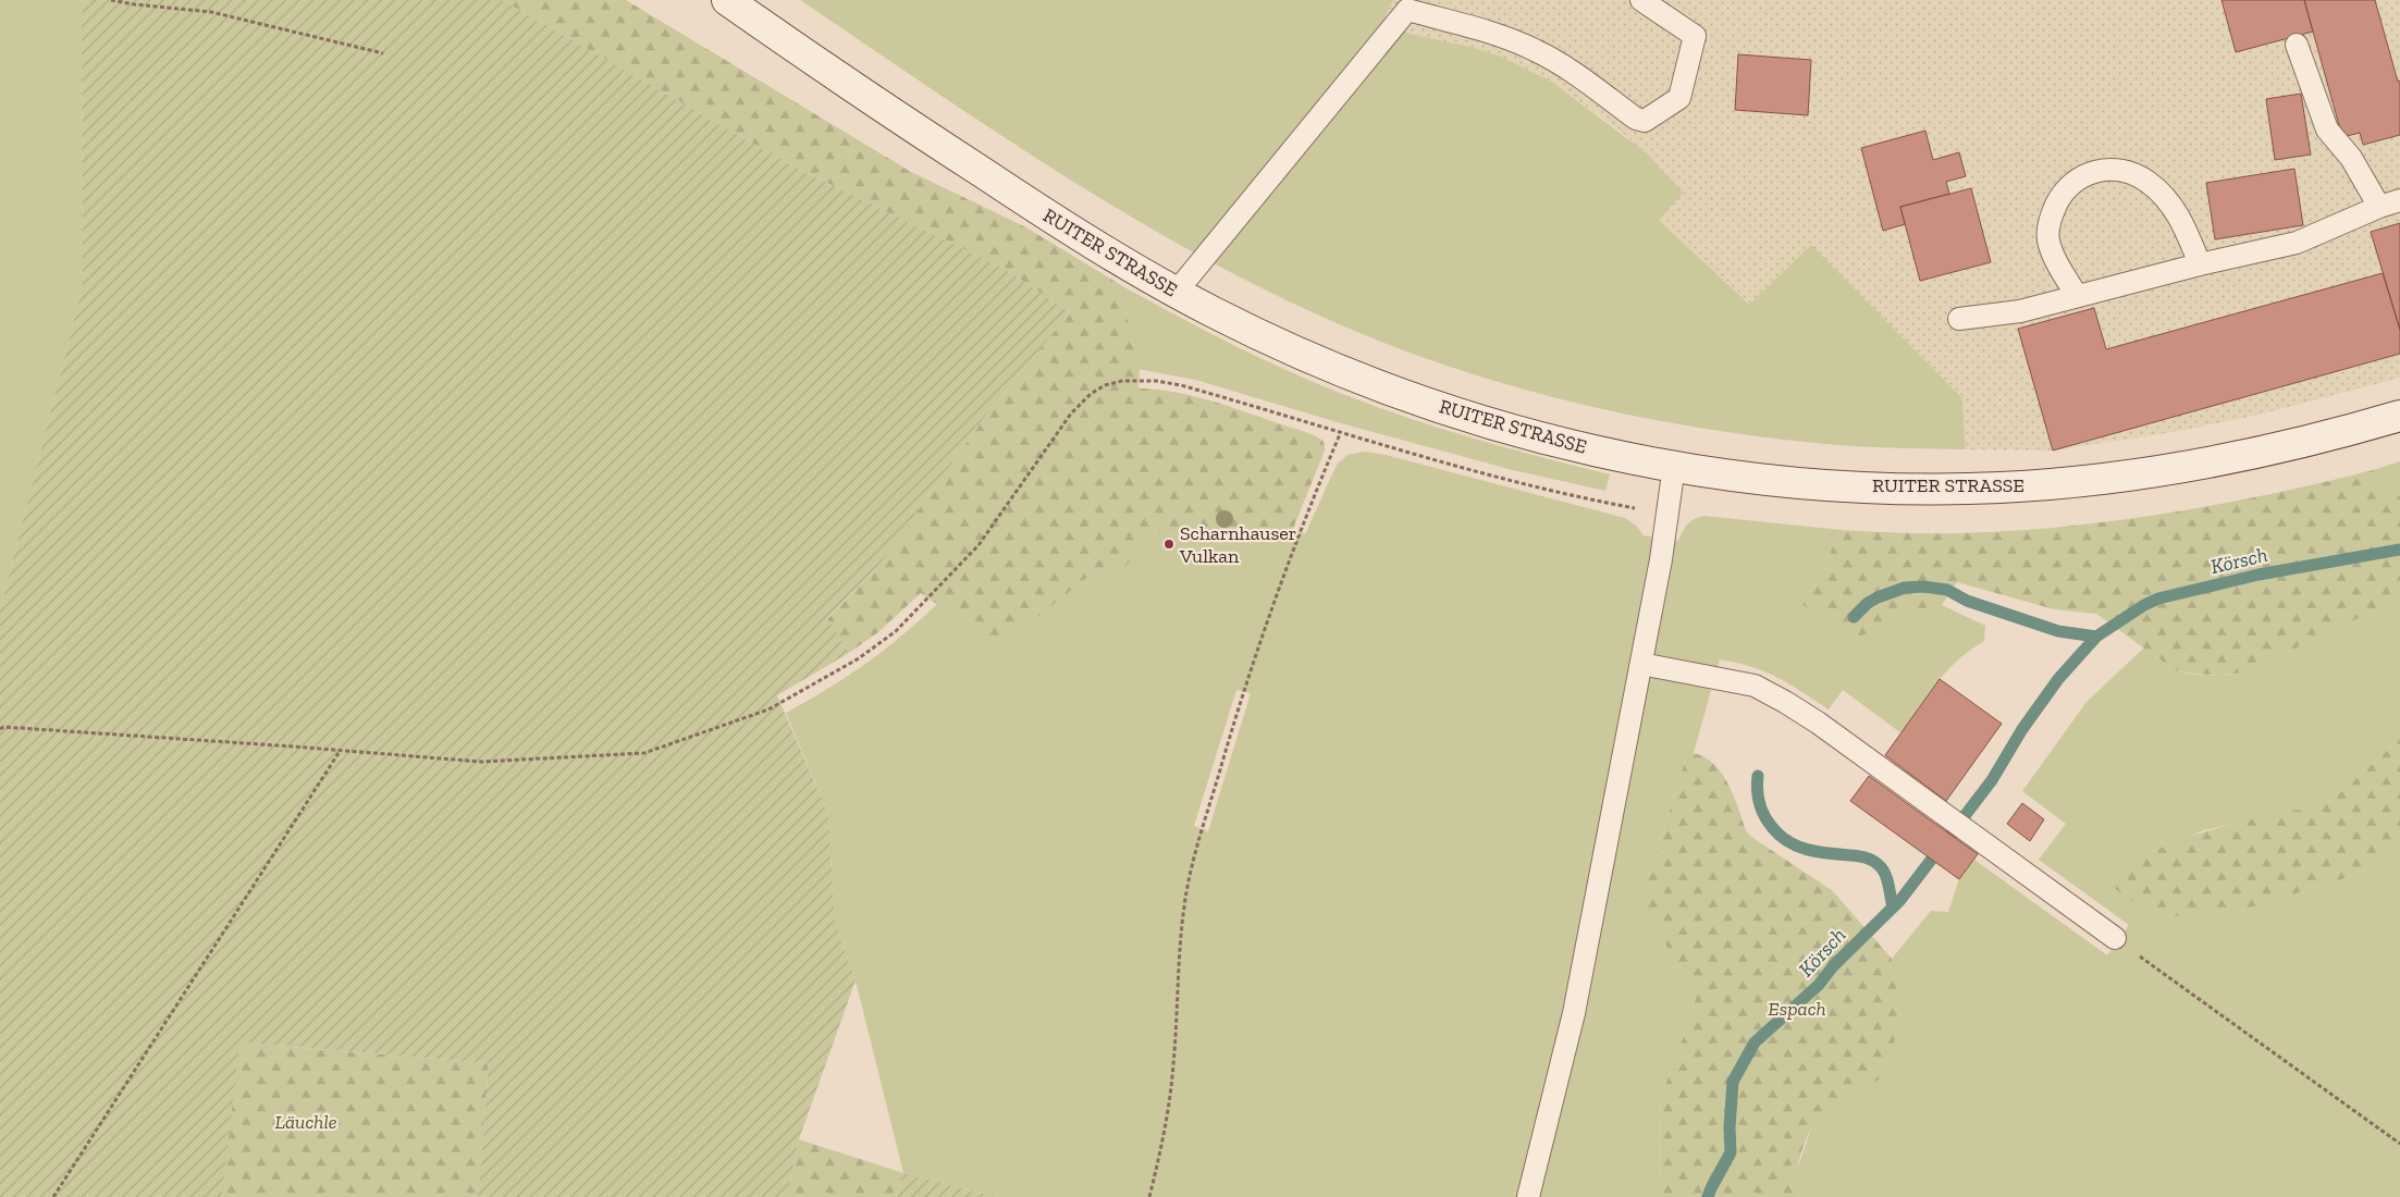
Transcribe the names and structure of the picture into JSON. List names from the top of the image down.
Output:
{
  "streets": {
    "main road": ["RUITER STRASSE"]
  },
  "water": ["Körsch"],
  "parks": ["Espach", "Läuchle"],
  "places": ["Scharnhauser Vulkan"]
}
